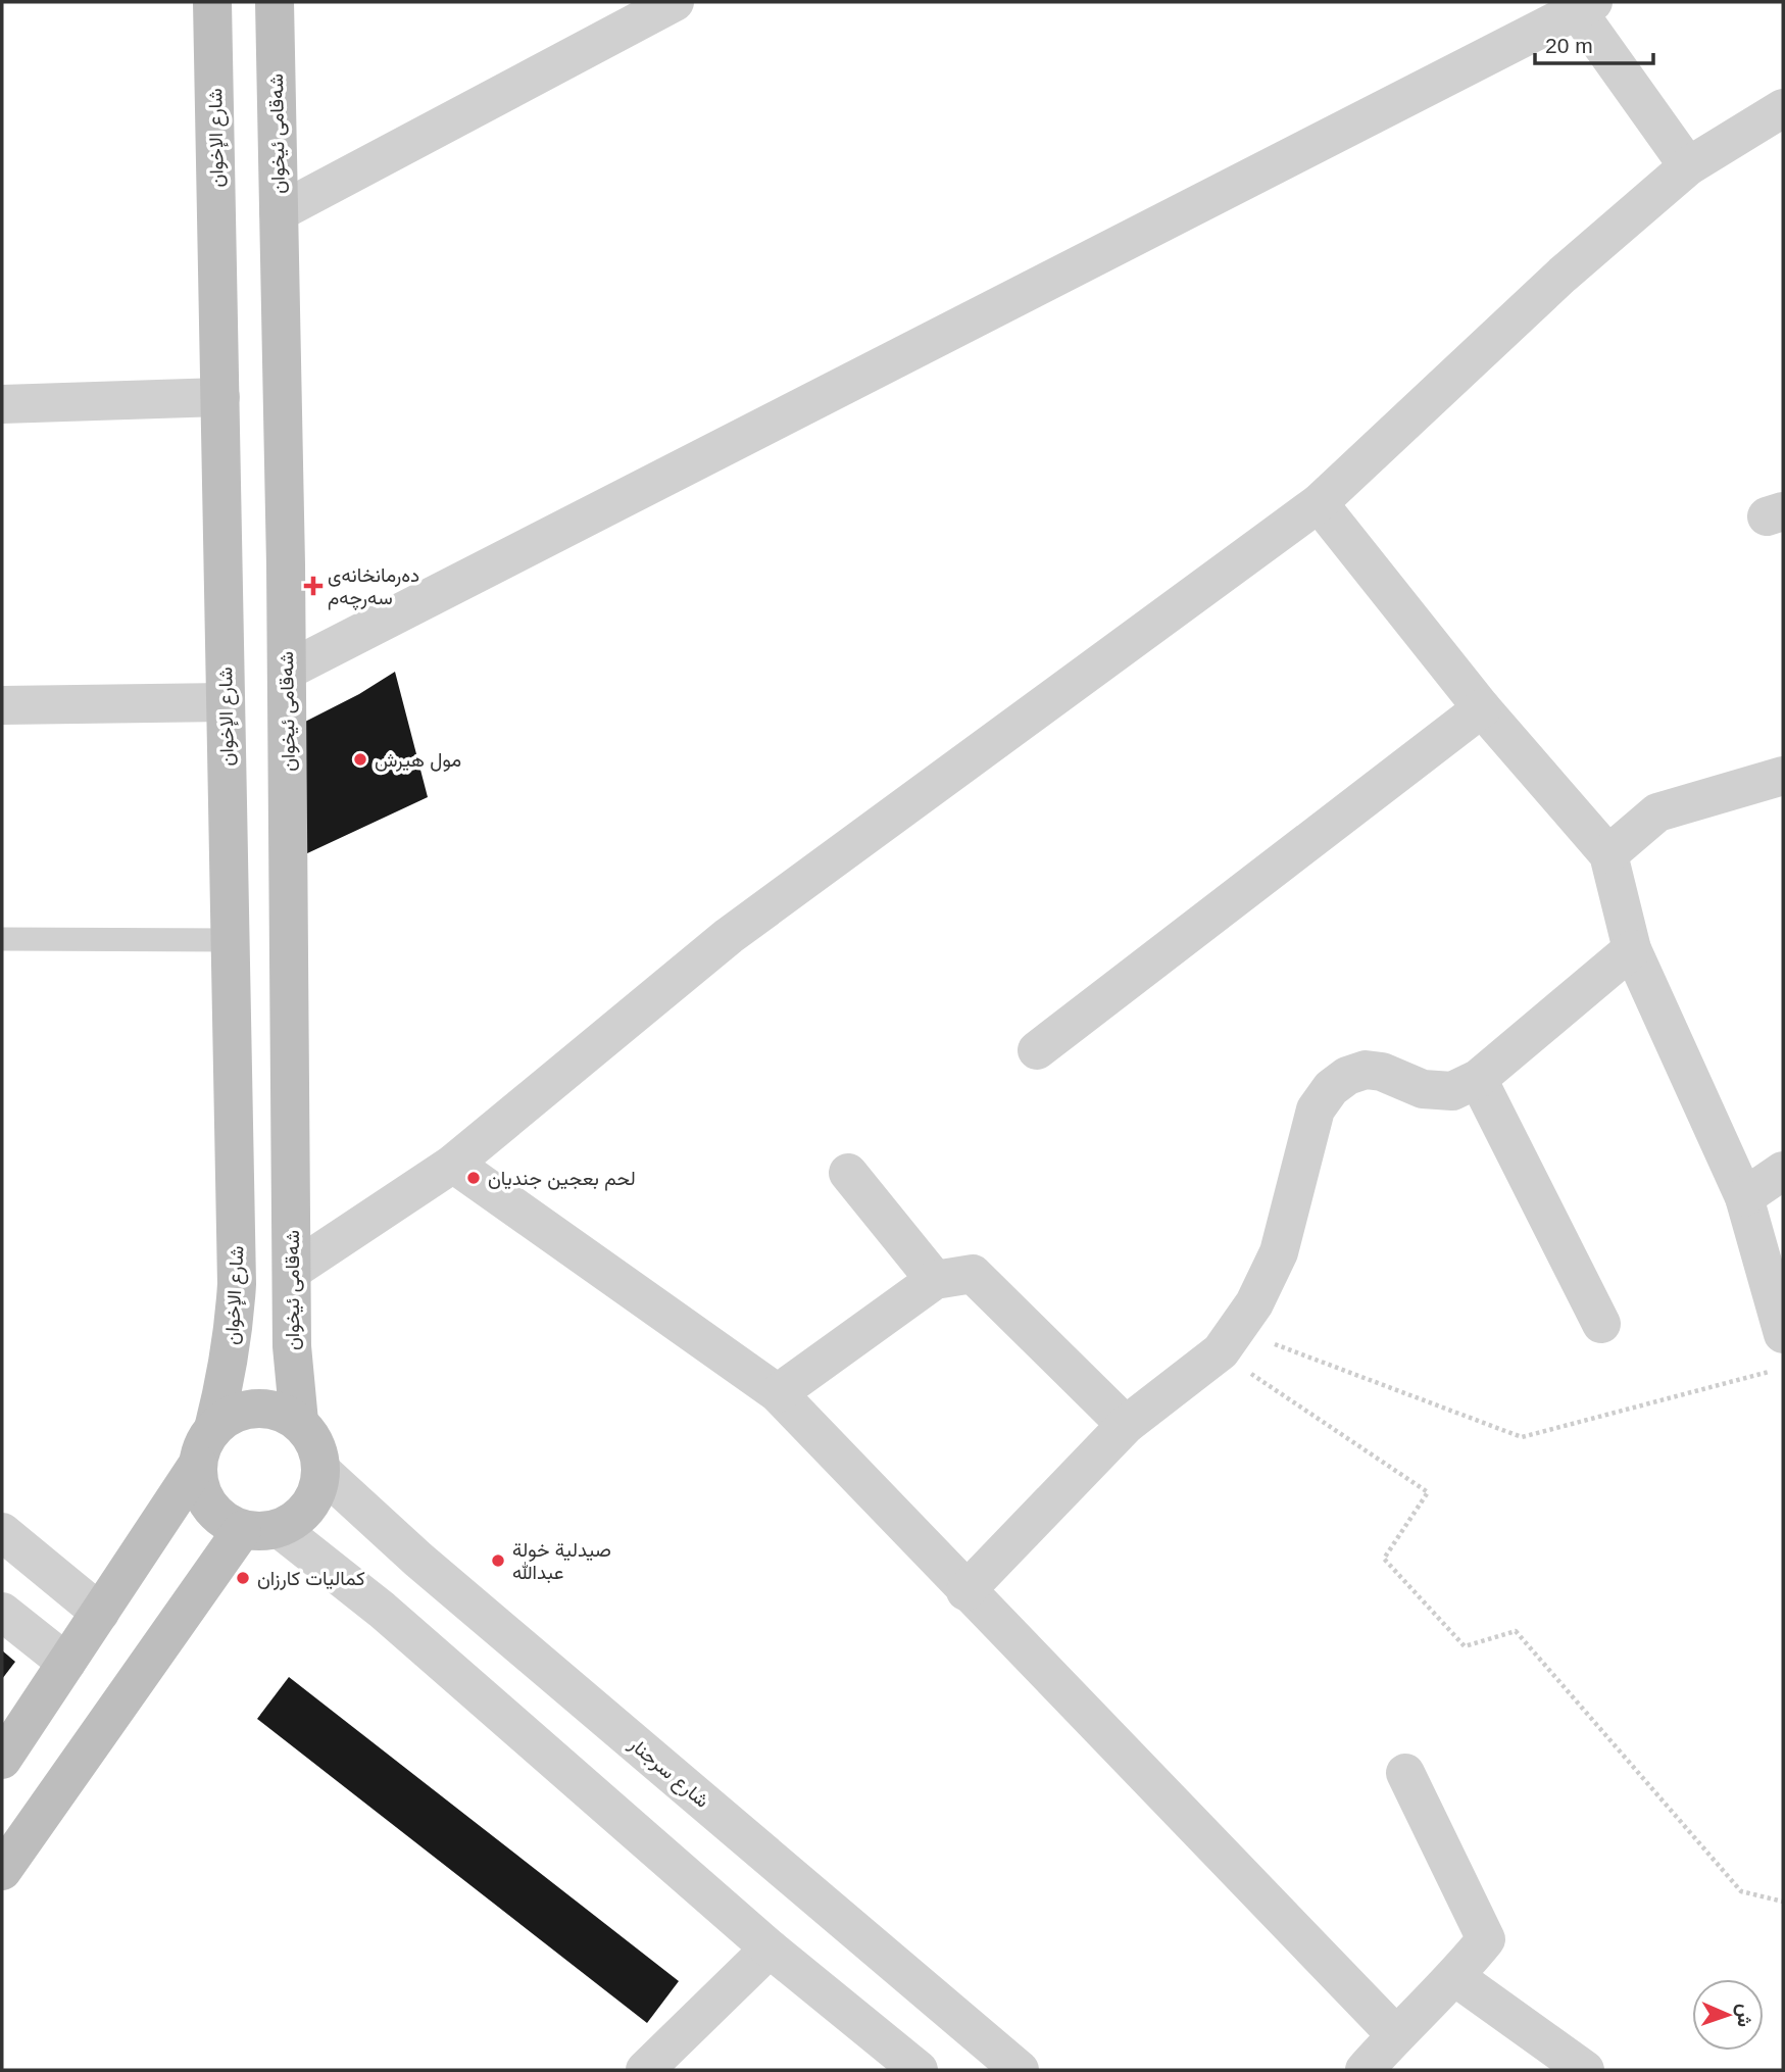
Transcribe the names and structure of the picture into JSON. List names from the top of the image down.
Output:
{
  "streets": {
    "main road": ["شەقامی ئیخوان", "شارع الإخوان"],
    "street": ["شارع سرجنار"]
  },
  "crossings": [
    ["شەقامی ئیخوان", "شارع الإخوان"],
    ["شەقامی ئیخوان", "شارع سرجنار"],
    ["شارع الإخوان", "شارع سرجنار"]
  ],
  "places": {
    "health": ["دەرمانخانەی سەرچەم"],
    "other": [
      "مول هيرش",
      "لحم بعجين جنديان",
      "صيدلية خولة عبدالله",
      "كمالیات كارزان"
    ]
  },
  "scale_bar": "20 m",
  "north": "right"
}
